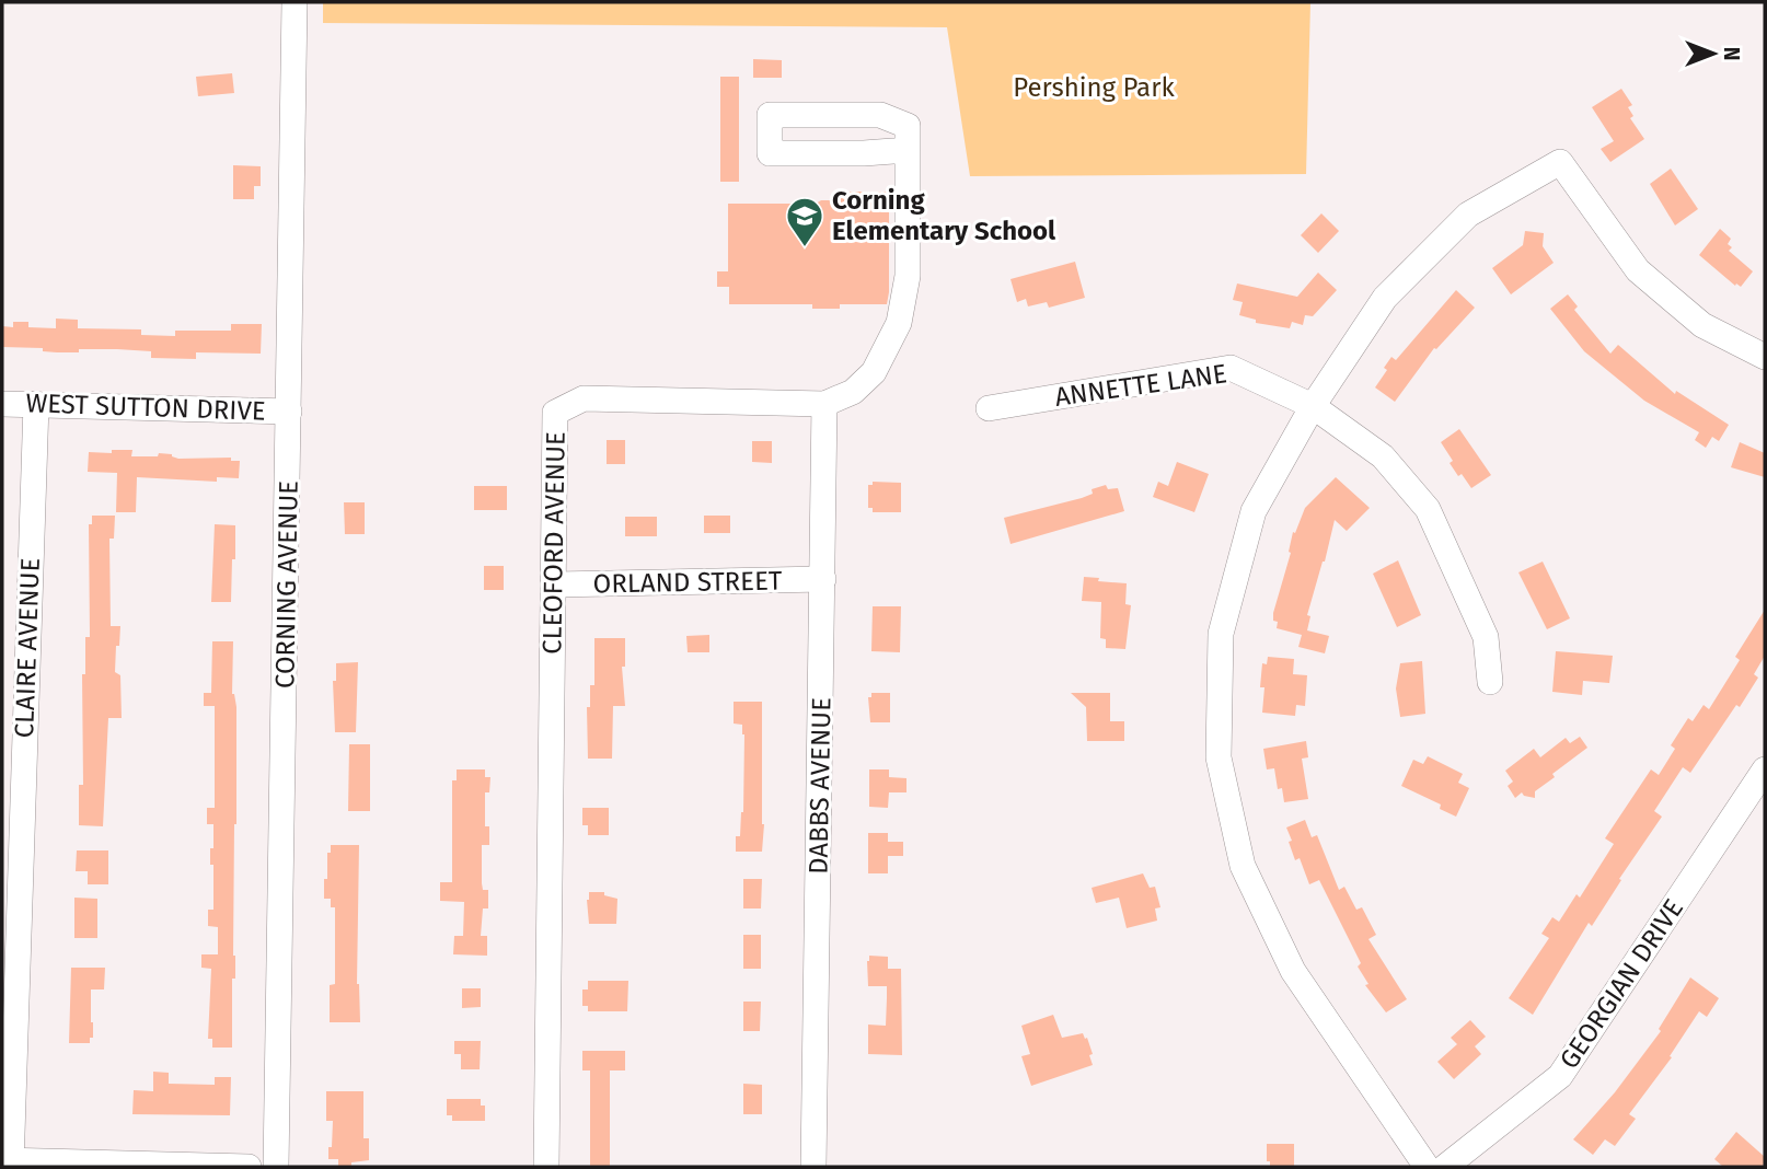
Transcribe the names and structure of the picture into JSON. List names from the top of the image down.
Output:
{
  "streets": {
    "street": [
      "ANNETTE LANE",
      "WEST SUTTON DRIVE",
      "CLEOFORD AVENUE",
      "ORLAND STREET",
      "CORNING AVENUE",
      "CLAIRE AVENUE",
      "DABBS AVENUE",
      "GEORGIAN DRIVE"
    ]
  },
  "crossings": [
    ["WEST SUTTON DRIVE", "CORNING AVENUE"],
    ["WEST SUTTON DRIVE", "CLAIRE AVENUE"],
    ["CLEOFORD AVENUE", "ORLAND STREET"],
    ["CLEOFORD AVENUE", "DABBS AVENUE"],
    ["ORLAND STREET", "DABBS AVENUE"]
  ],
  "parks": ["Pershing Park"],
  "places": {
    "school or university": ["Corning Elementary School"]
  },
  "north": "right"
}
